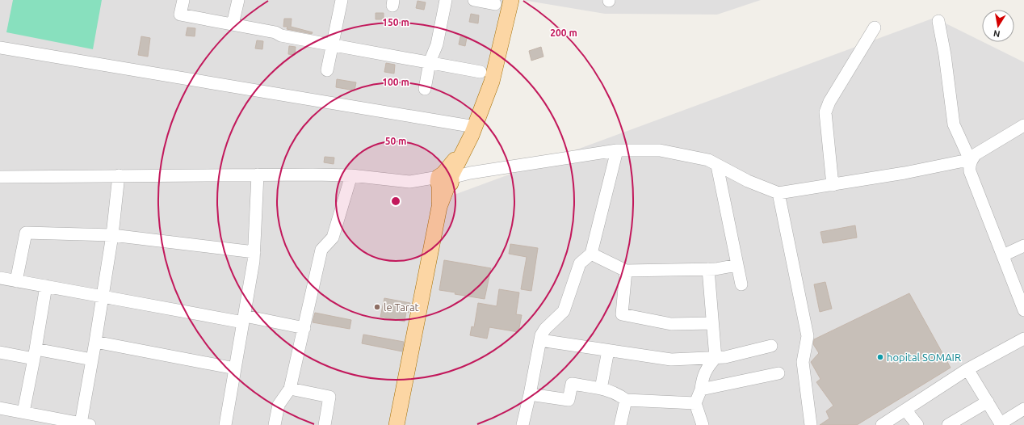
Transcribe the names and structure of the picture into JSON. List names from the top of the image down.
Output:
{
  "places": ["le Tarat", "hopital SOMAIR"],
  "north": "bottom",
  "rings": [
    "150 m",
    "200 m",
    "100 m",
    "50 m"
  ]
}
